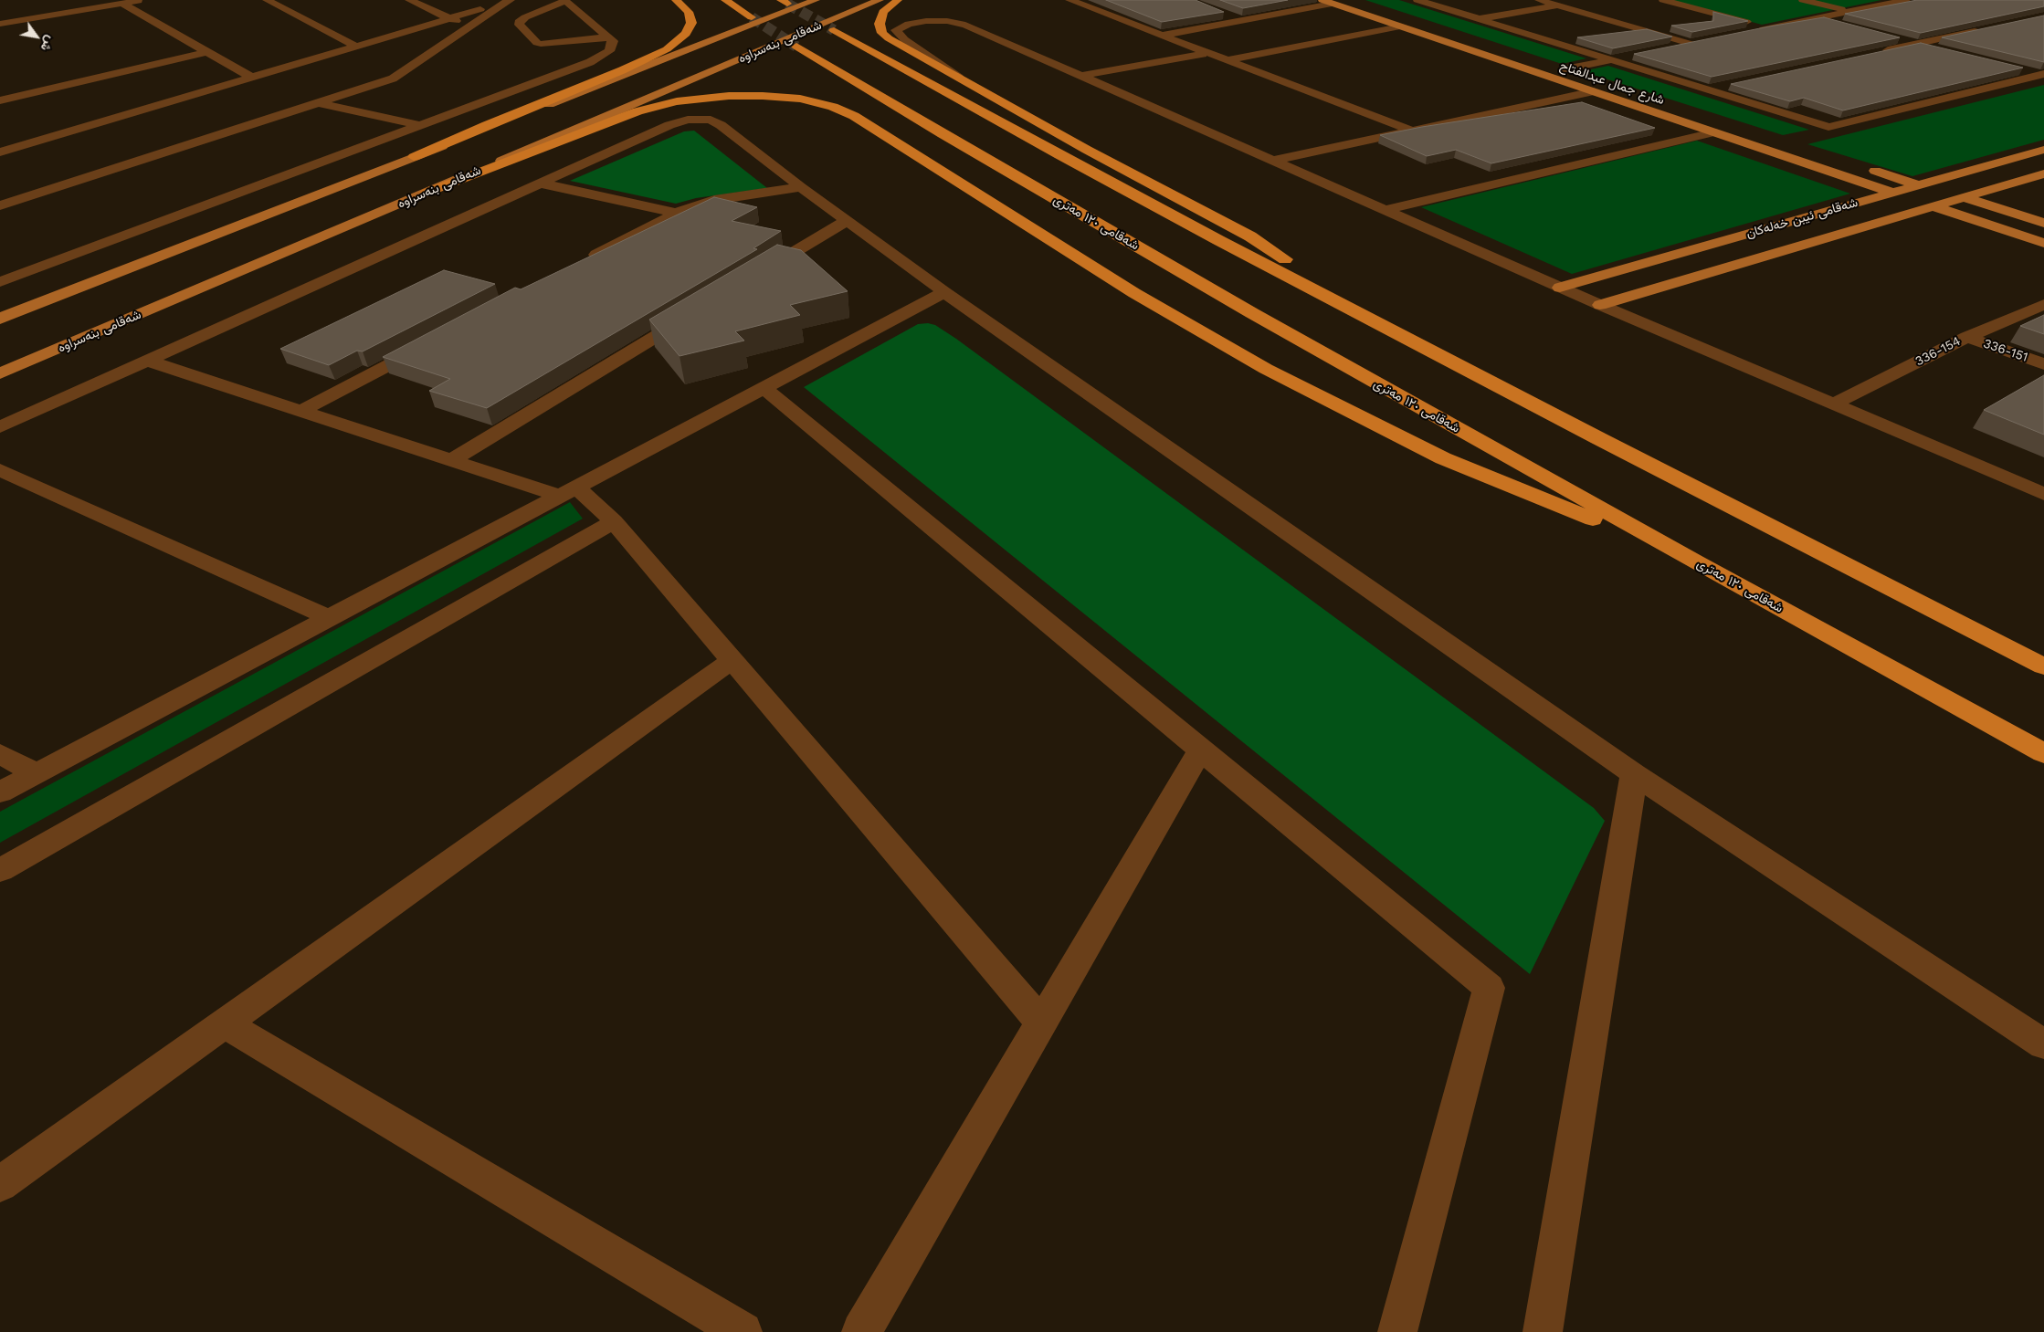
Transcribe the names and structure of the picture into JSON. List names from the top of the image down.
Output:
{
  "streets": {
    "highway": ["شەقامی ١٢٠ مەتری"],
    "main road": ["شەقامی بنەسراوە", "شارع جمال عبدالفتاح", "شەقامی ئیبن خەلەکان"],
    "street": ["336-151", "336-154"]
  },
  "crossings": [
    ["شارع جمال عبدالفتاح", "شەقامی ئیبن خەلەکان"],
    ["336-151", "336-154"]
  ],
  "north": "bottom right"
}
